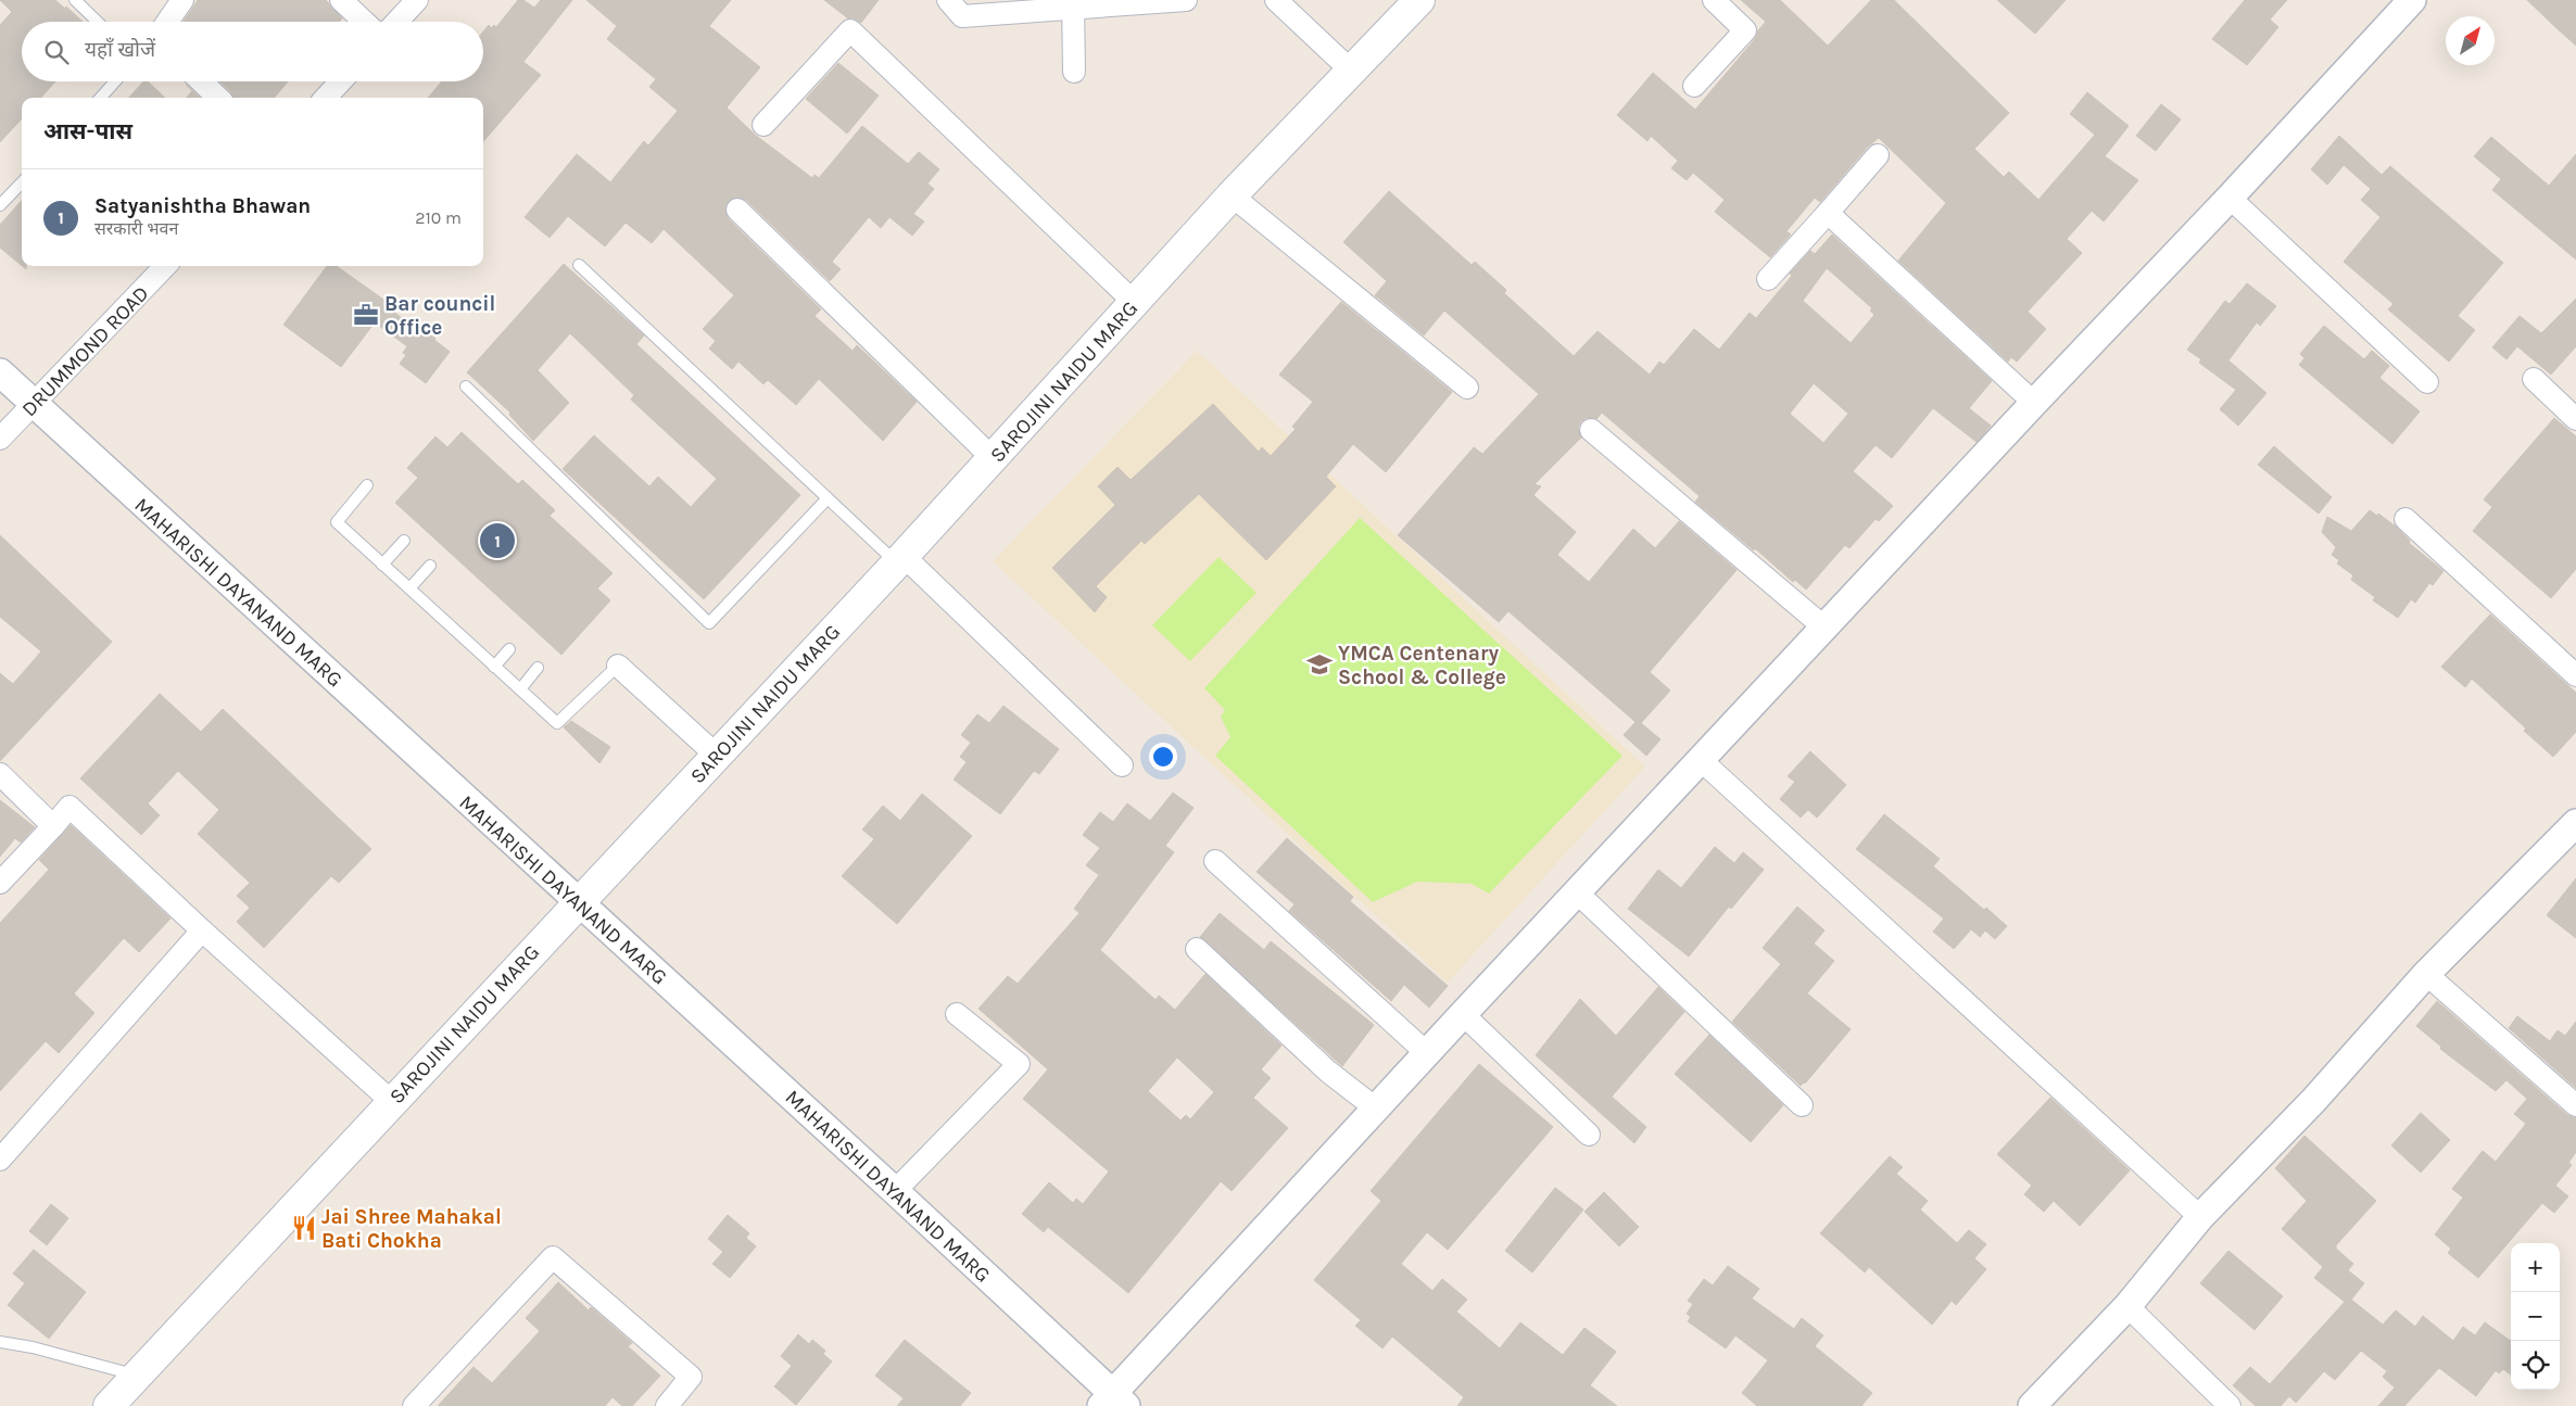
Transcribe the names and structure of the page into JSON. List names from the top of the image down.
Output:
{
  "streets": {
    "main road": ["SAROJINI NAIDU MARG"],
    "street": ["DRUMMOND ROAD", "MAHARISHI DAYANAND MARG"]
  },
  "crossings": [
    ["DRUMMOND ROAD", "MAHARISHI DAYANAND MARG"],
    ["SAROJINI NAIDU MARG", "MAHARISHI DAYANAND MARG"]
  ],
  "places": {
    "office": ["Bar council Office"],
    "school or university": ["YMCA Centenary School & College"],
    "restaurant": ["Jai Shree Mahakal Bati Chokha"]
  },
  "north": "top right",
  "page": {
    "search": "यहाँ खोजें",
    "heading": "आस-पास",
    "list": [
      {
        "mark": "1",
        "name": "Satyanishtha Bhawan",
        "note": "सरकारी भवन",
        "value": "210 m"
      }
    ],
    "pins": "1",
    "map_buttons": ["+", "−"]
  }
}
